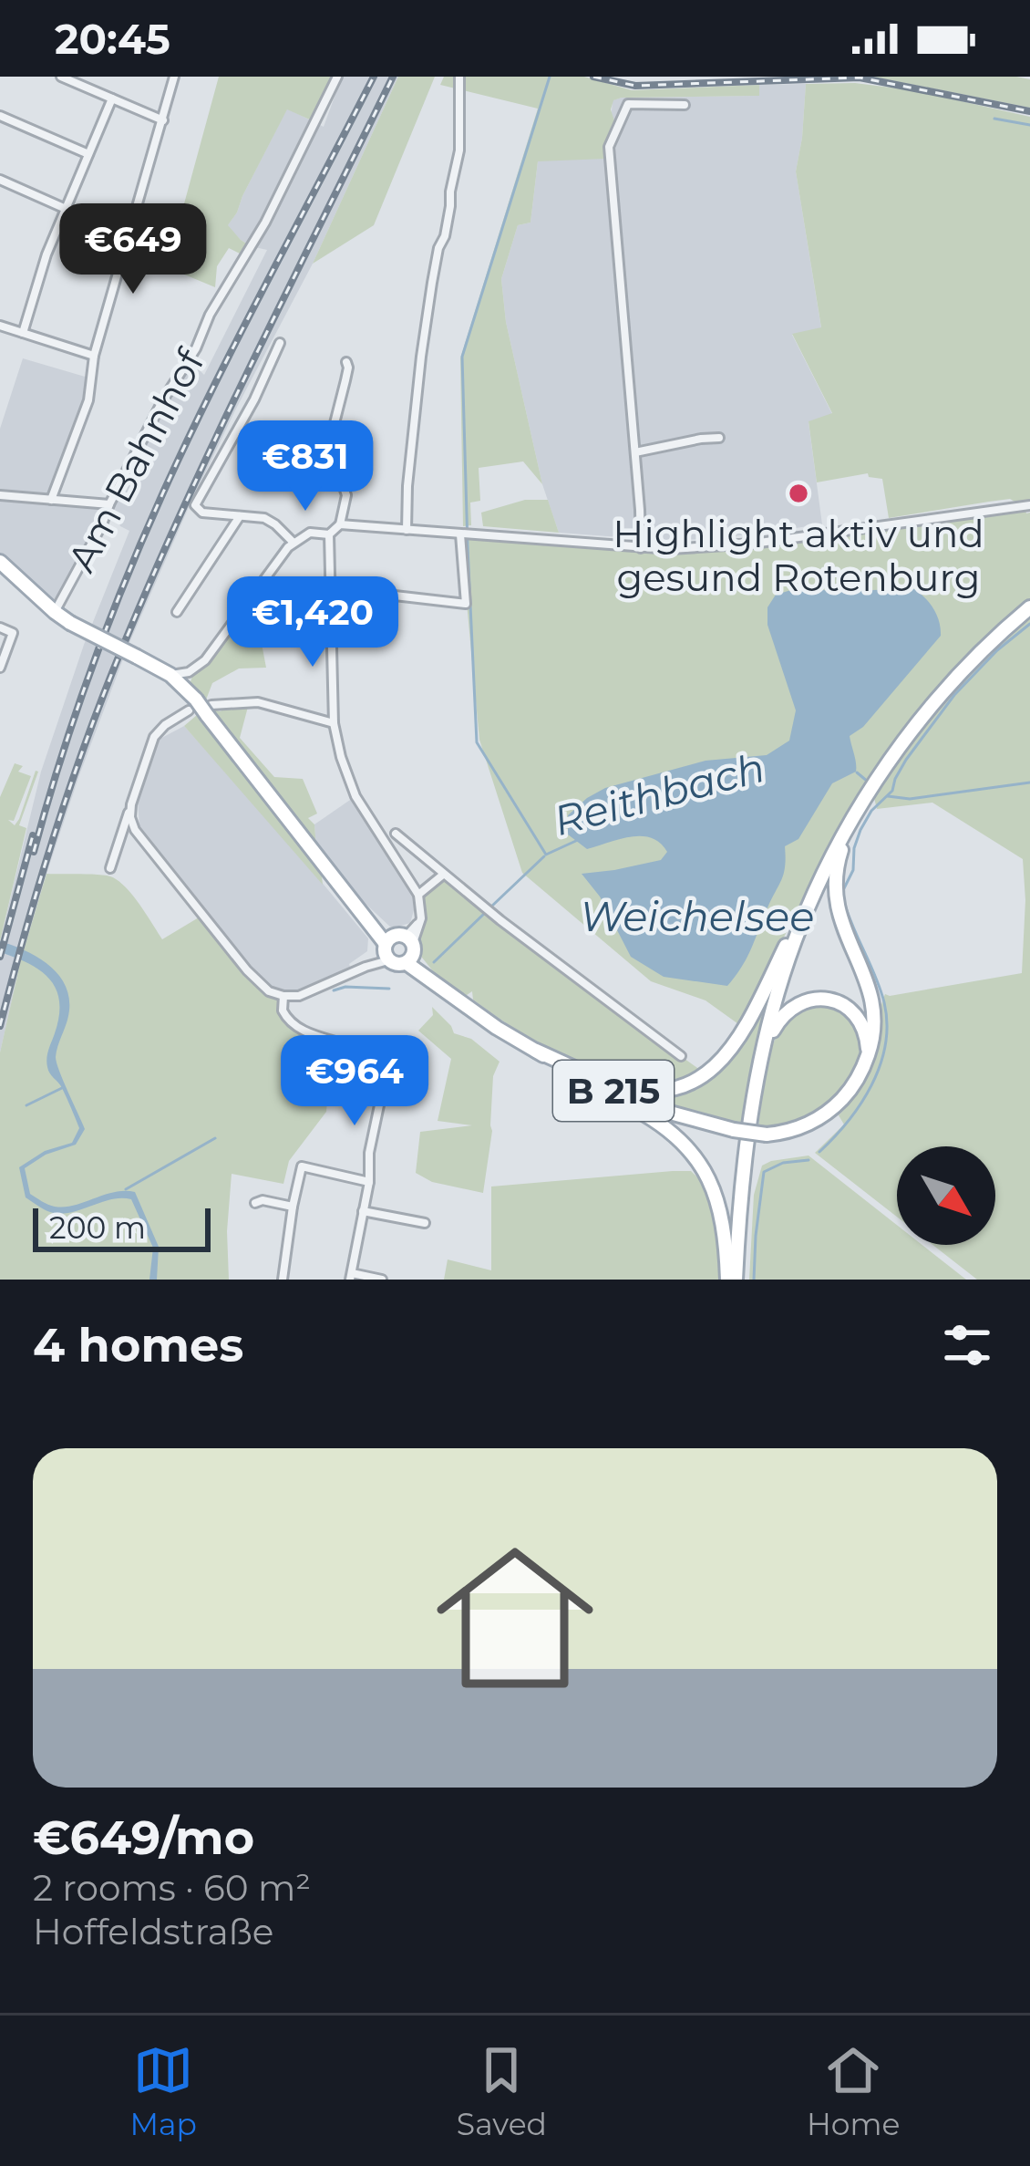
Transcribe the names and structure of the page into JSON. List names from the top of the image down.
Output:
{
  "streets": {
    "main road": ["B 215"],
    "street": ["Am Bahnhof"]
  },
  "crossings": [
    ["Am Bahnhof", "B 215"]
  ],
  "water": ["Reithbach", "Weichelsee"],
  "places": ["Highlight aktiv und gesund Rotenburg"],
  "scale_bar": "200 m",
  "north": "bottom right",
  "page": {
    "status": "20:45",
    "price": [
      "€649",
      "€831",
      "€1,420",
      "€964"
    ],
    "scale": "200 m",
    "heading": "4 homes",
    "list": [
      {
        "name": "€649/mo",
        "note": "2 rooms · 60 m² · Hoffeldstraße"
      }
    ],
    "tabs": ["Map", "Saved", "Home"]
  }
}
